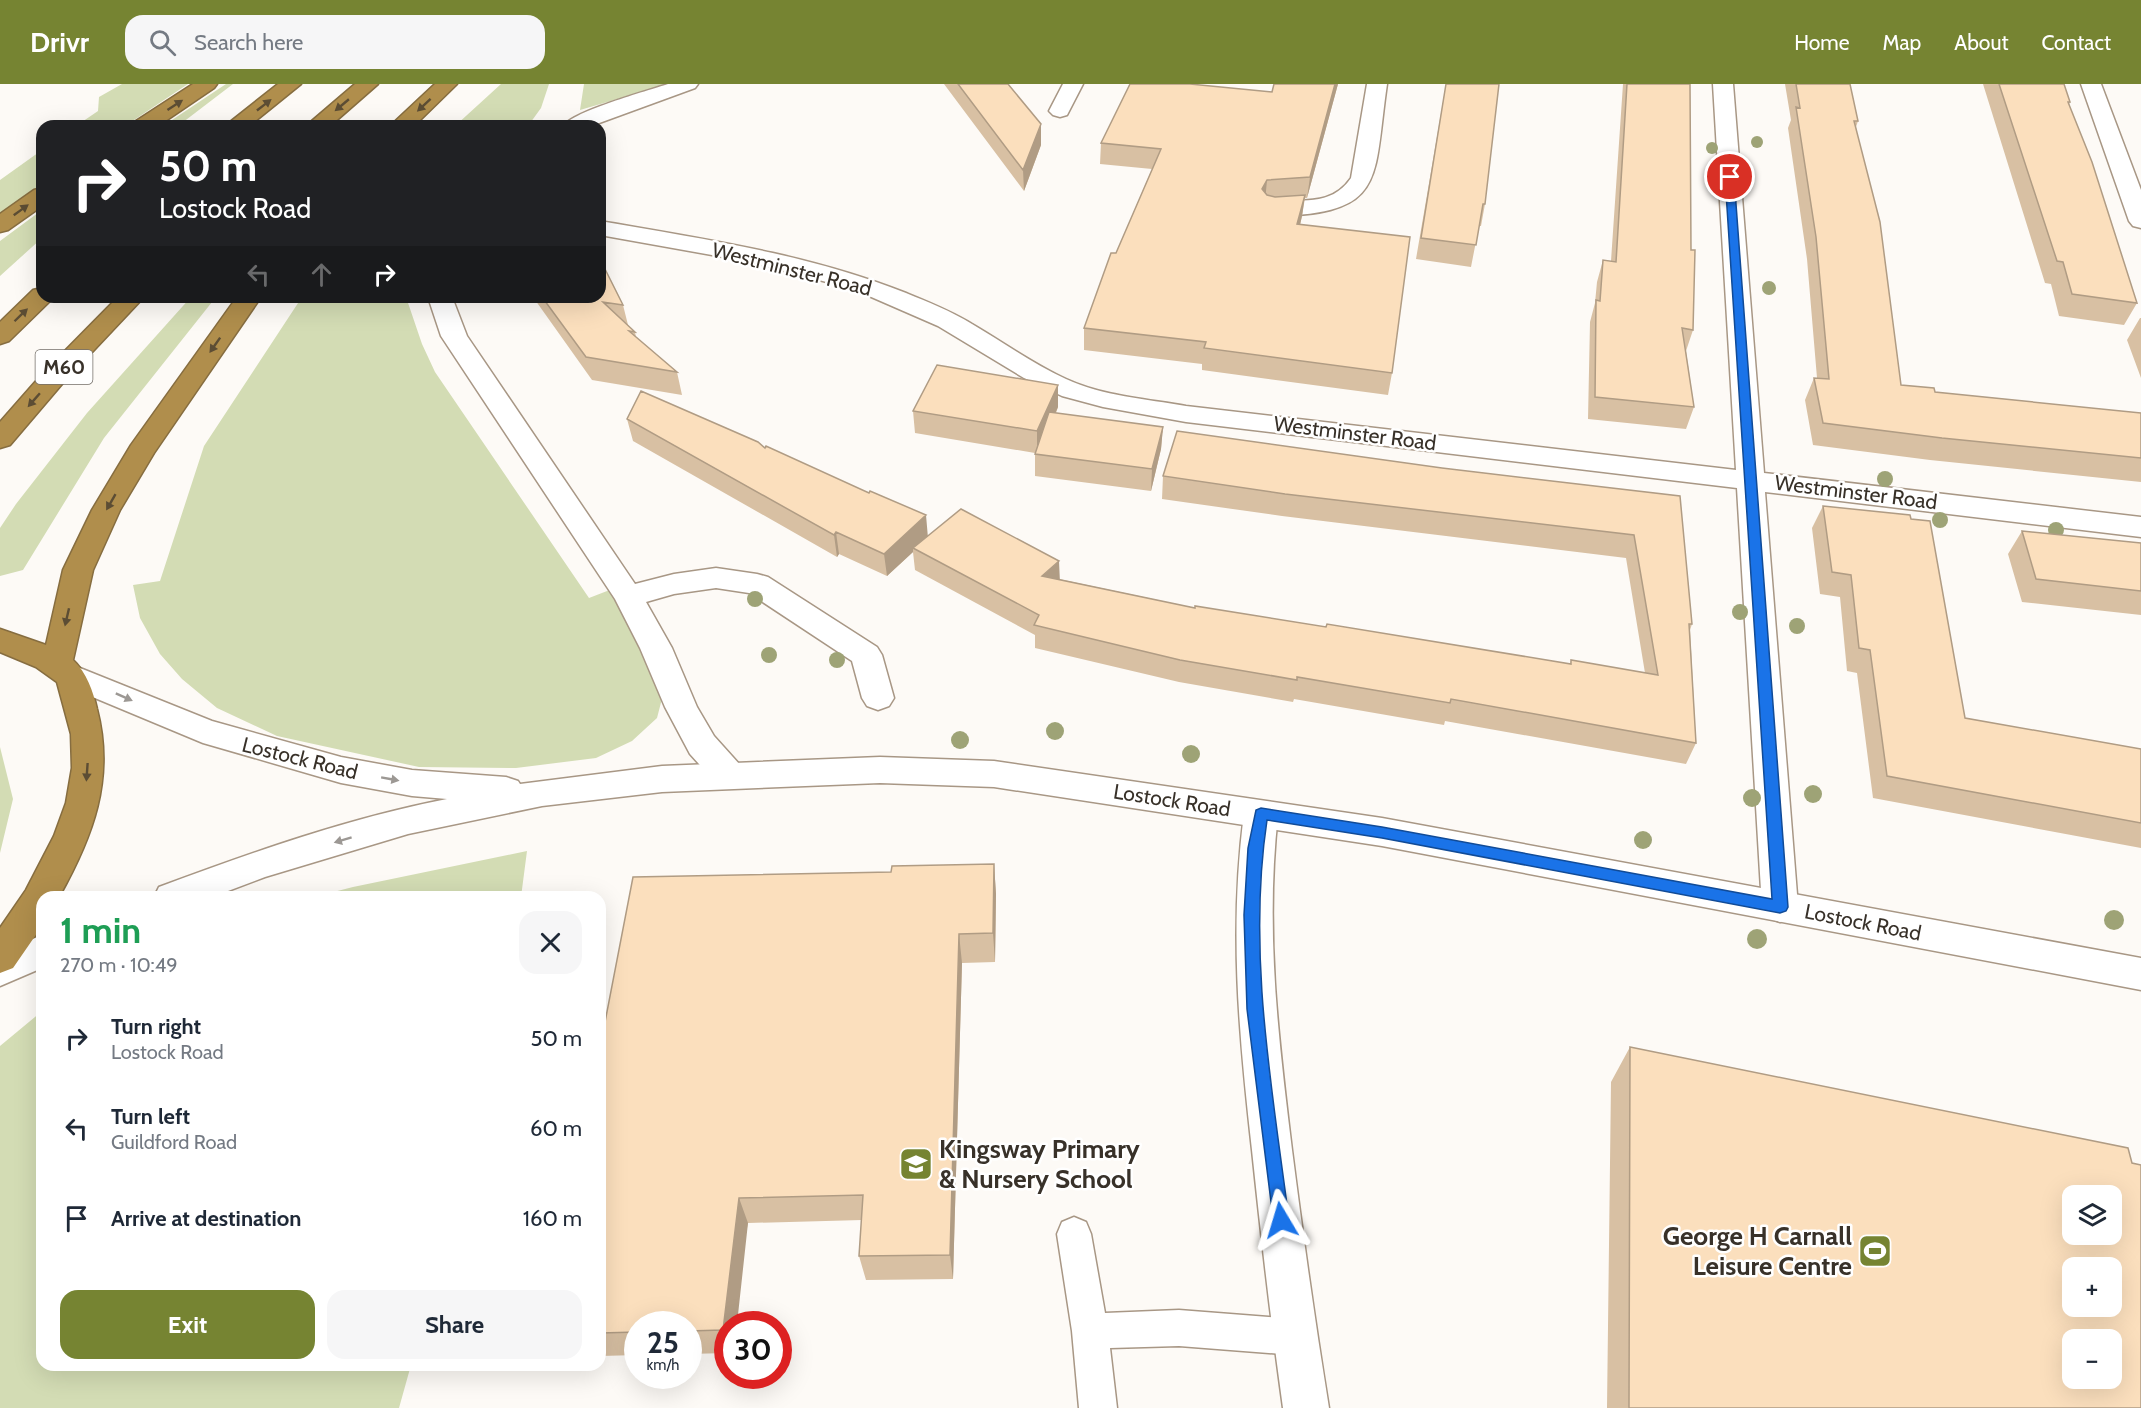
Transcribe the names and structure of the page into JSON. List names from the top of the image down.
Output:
{
  "streets": {
    "highway": ["M60"],
    "street": ["Westminster Road", "Lostock Road"]
  },
  "places": {
    "school or university": ["Kingsway Primary & Nursery School"],
    "sports": ["George H Carnall Leisure Centre"]
  },
  "page": {
    "header": "Drivr",
    "search": "Search here",
    "nav": [
      "Home",
      "Map",
      "About",
      "Contact"
    ],
    "turn": ["50 m", "Lostock Road"],
    "heading": ["1 min", "270 m · 10:49"],
    "list": [
      {
        "name": "Turn right",
        "note": "Lostock Road",
        "value": "50 m"
      },
      {
        "name": "Turn left",
        "note": "Guildford Road",
        "value": "60 m"
      },
      {
        "name": "Arrive at destination",
        "value": "160 m"
      }
    ],
    "map_buttons": ["+", "−"],
    "buttons": ["Exit", "Share"],
    "speed": "25 km/h",
    "limit": "30"
  }
}
